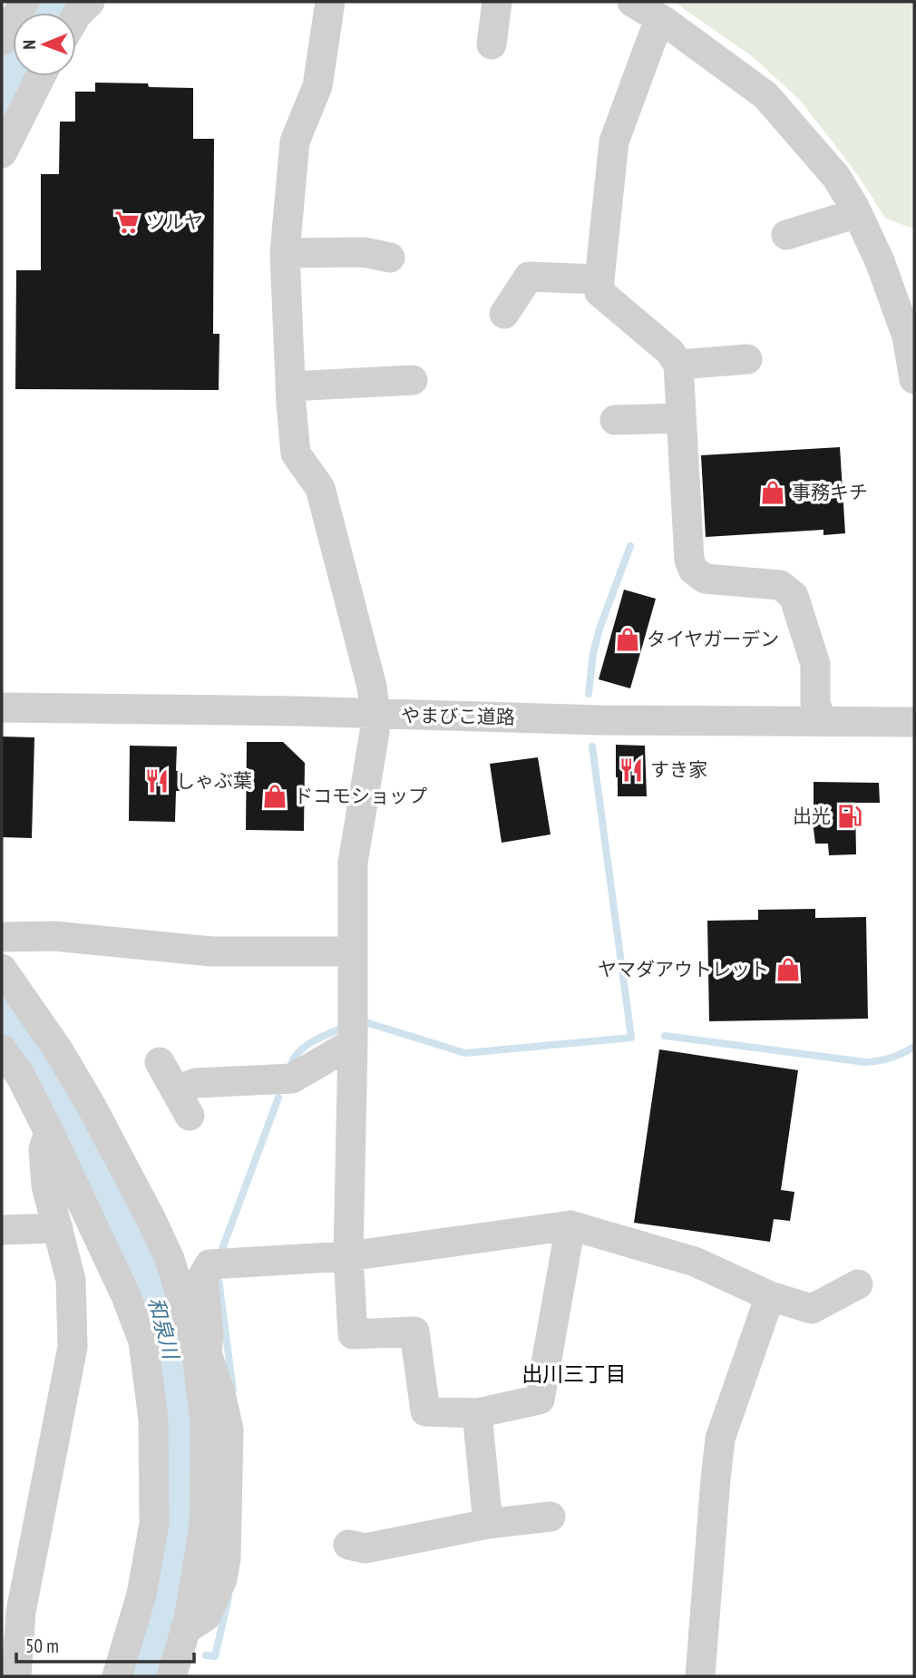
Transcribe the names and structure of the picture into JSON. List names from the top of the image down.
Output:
{
  "streets": {
    "street": ["やまびこ道路"]
  },
  "districts": ["出川三丁目"],
  "water": ["和泉川"],
  "places": {
    "supermarket": ["ツルヤ"],
    "shop": [
      "事務キチ",
      "タイヤガーデン",
      "ドコモショップ",
      "ヤマダアウトレット"
    ],
    "restaurant": ["すき家", "しゃぶ葉"],
    "fuel station": ["出光"]
  },
  "scale_bar": "50 m",
  "north": "left"
}
